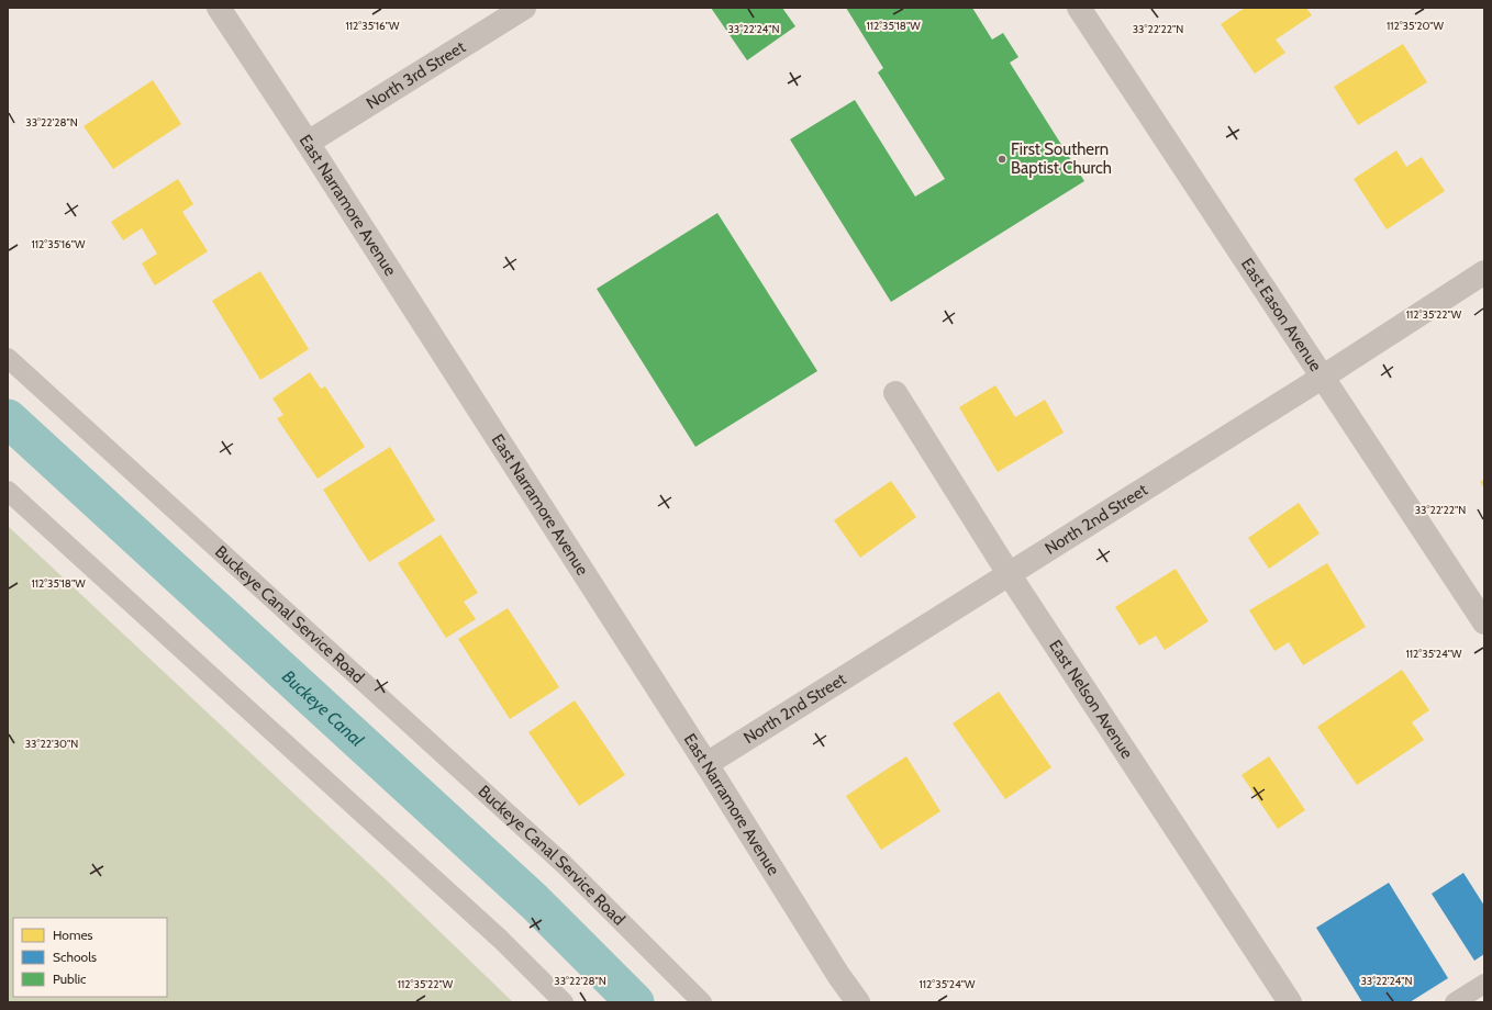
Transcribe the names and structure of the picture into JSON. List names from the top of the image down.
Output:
{
  "streets": {
    "street": [
      "North 3rd Street",
      "East Narramore Avenue",
      "East Eason Avenue",
      "North 2nd Street",
      "East Nelson Avenue"
    ],
    "lane": ["Buckeye Canal Service Road"]
  },
  "crossings": [
    ["North 3rd Street", "East Narramore Avenue"],
    ["East Narramore Avenue", "North 2nd Street"],
    ["East Eason Avenue", "North 2nd Street"],
    ["North 2nd Street", "East Nelson Avenue"]
  ],
  "water": ["Buckeye Canal"],
  "places": ["First Southern Baptist Church"],
  "legend": ["Homes", "Schools", "Public"],
  "coordinates": [
    "112°35'16\"W",
    "112°35'18\"W",
    "112°35'20\"W",
    "33°22'24\"N",
    "33°22'22\"N",
    "33°22'28\"N",
    "112°35'22\"W",
    "112°35'24\"W",
    "33°22'30\"N"
  ]
}
